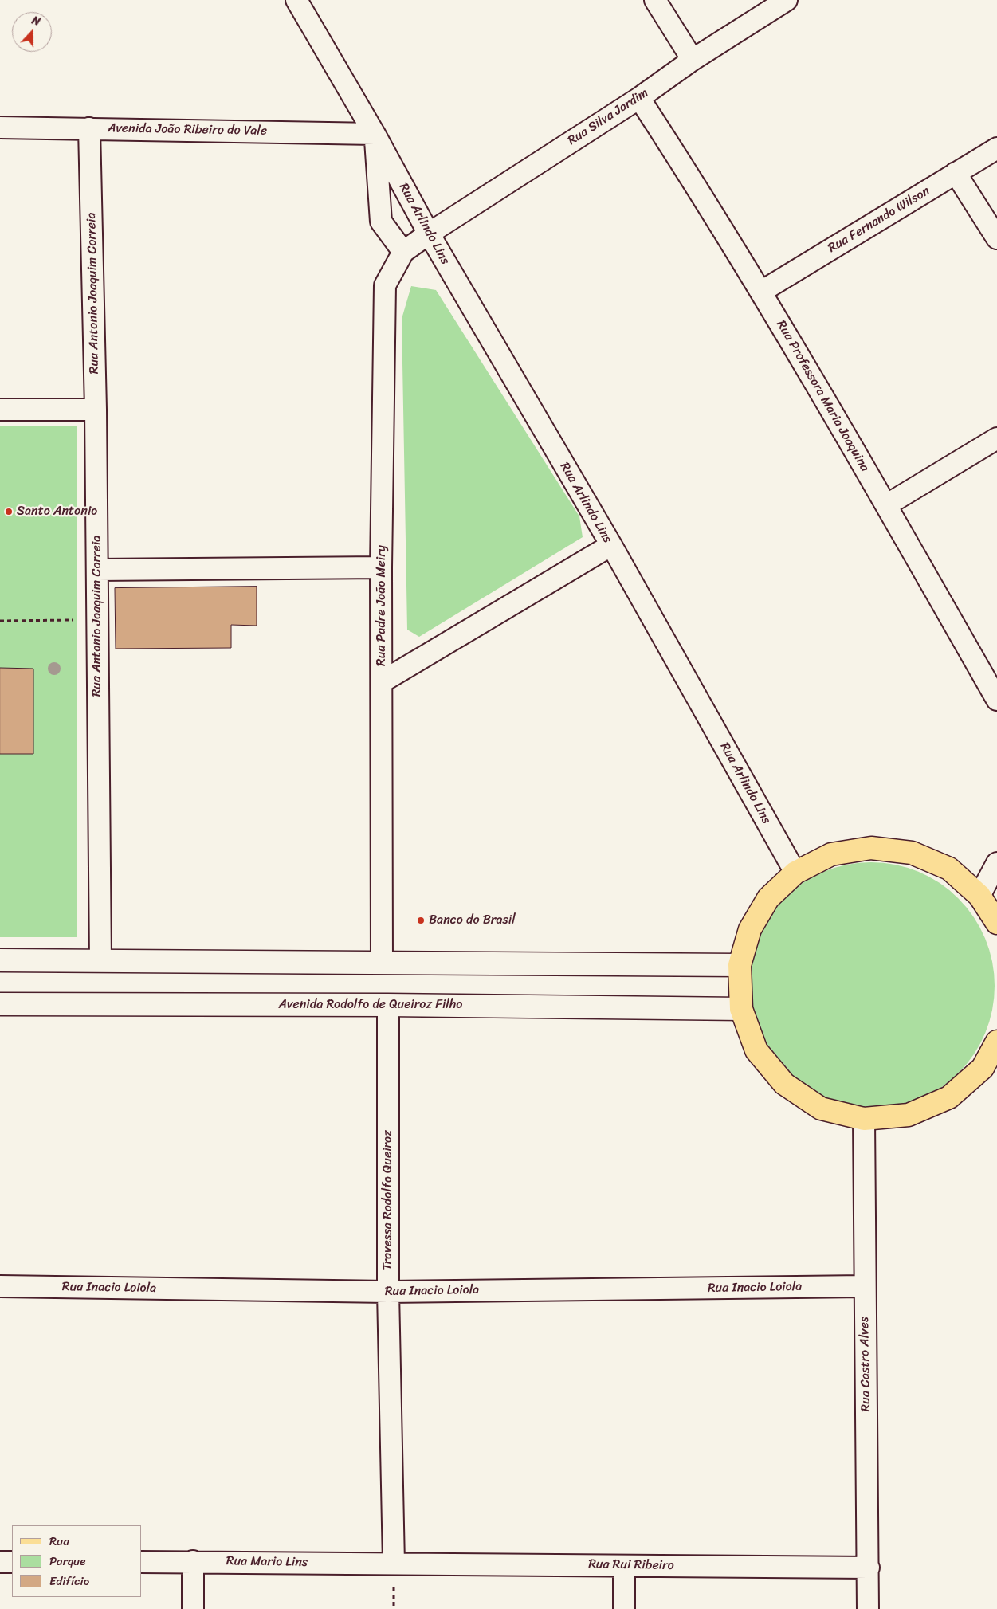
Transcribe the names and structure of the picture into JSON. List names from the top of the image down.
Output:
{
  "streets": {
    "main road": ["Avenida Rodolfo de Queiroz Filho"],
    "street": [
      "Rua Silva Jardim",
      "Avenida João Ribeiro do Vale",
      "Rua Fernando Wilson",
      "Rua Arlindo Lins",
      "Rua Antonio Joaquim Correia",
      "Rua Professora Maria Joaquina",
      "Rua Padre João Meiry",
      "Travessa Rodolfo Queiroz",
      "Rua Inacio Loiola",
      "Rua Castro Alves",
      "Rua Mario Lins",
      "Rua Rui Ribeiro"
    ]
  },
  "crossings": [
    ["Rua Silva Jardim", "Rua Arlindo Lins"],
    ["Rua Silva Jardim", "Rua Professora Maria Joaquina"],
    ["Rua Silva Jardim", "Rua Padre João Meiry"],
    ["Avenida João Ribeiro do Vale", "Rua Arlindo Lins"],
    ["Avenida João Ribeiro do Vale", "Rua Antonio Joaquim Correia"],
    ["Rua Fernando Wilson", "Rua Professora Maria Joaquina"],
    ["Rua Arlindo Lins", "Rua Padre João Meiry"],
    ["Avenida Rodolfo de Queiroz Filho", "Travessa Rodolfo Queiroz"],
    ["Travessa Rodolfo Queiroz", "Rua Inacio Loiola"],
    ["Travessa Rodolfo Queiroz", "Rua Mario Lins"],
    ["Travessa Rodolfo Queiroz", "Rua Rui Ribeiro"],
    ["Rua Inacio Loiola", "Rua Castro Alves"],
    ["Rua Castro Alves", "Rua Rui Ribeiro"],
    ["Rua Mario Lins", "Rua Rui Ribeiro"]
  ],
  "places": ["Santo Antonio", "Banco do Brasil"],
  "legend": ["Rua", "Parque", "Edifício"],
  "north": "top"
}
